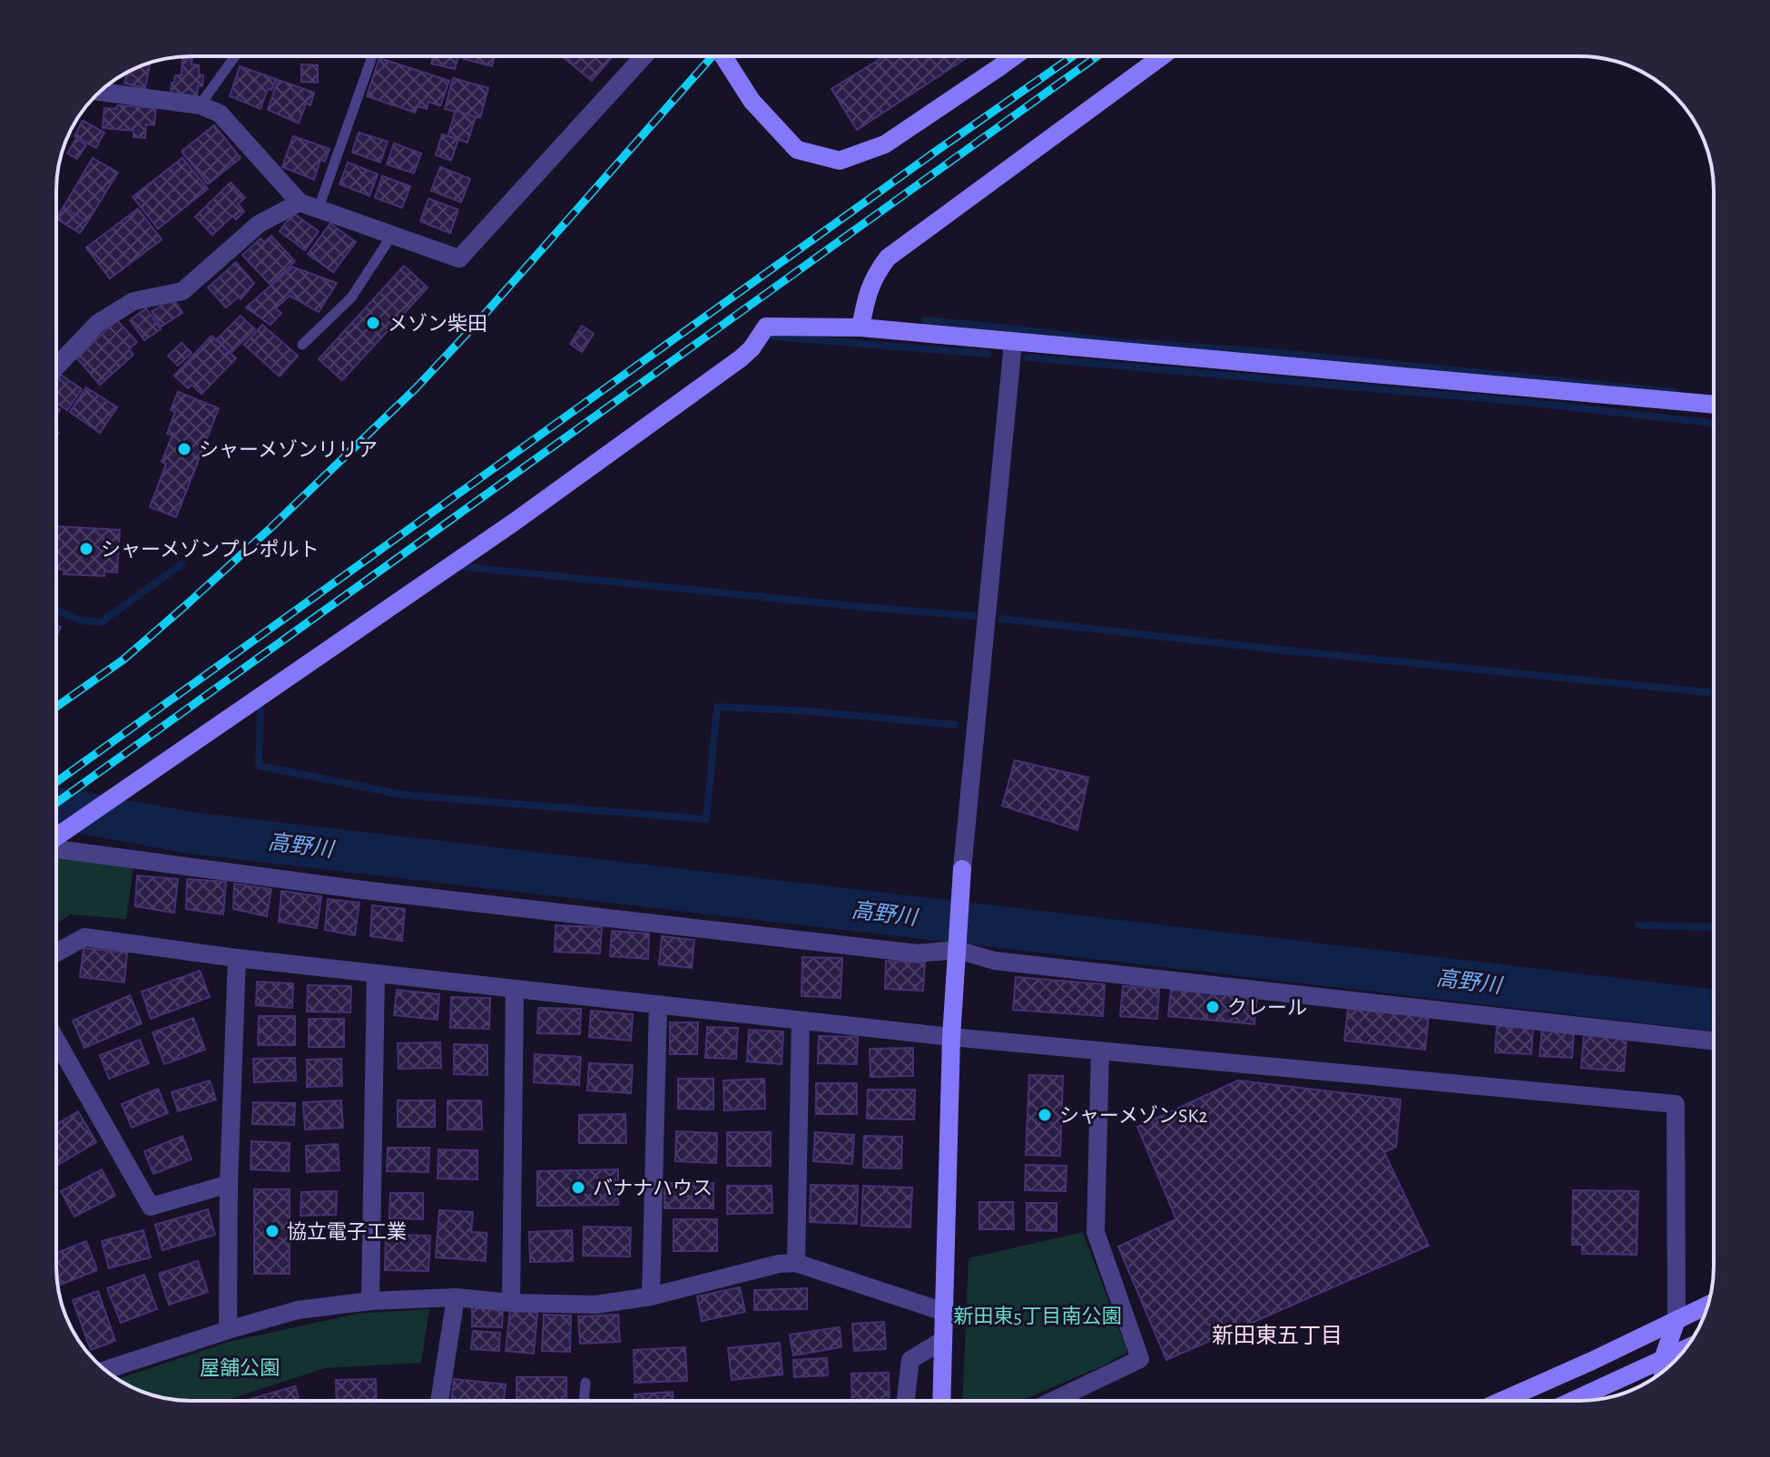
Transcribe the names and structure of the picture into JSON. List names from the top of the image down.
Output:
{
  "districts": ["新田東五丁目"],
  "water": ["高野川"],
  "parks": ["新田東5丁目南公園", "屋舗公園"],
  "places": [
    "メゾン柴田",
    "シャーメゾンリリア",
    "シャーメゾンプレポルト",
    "クレール",
    "シャーメゾンSK2",
    "バナナハウス",
    "協立電子工業"
  ]
}
